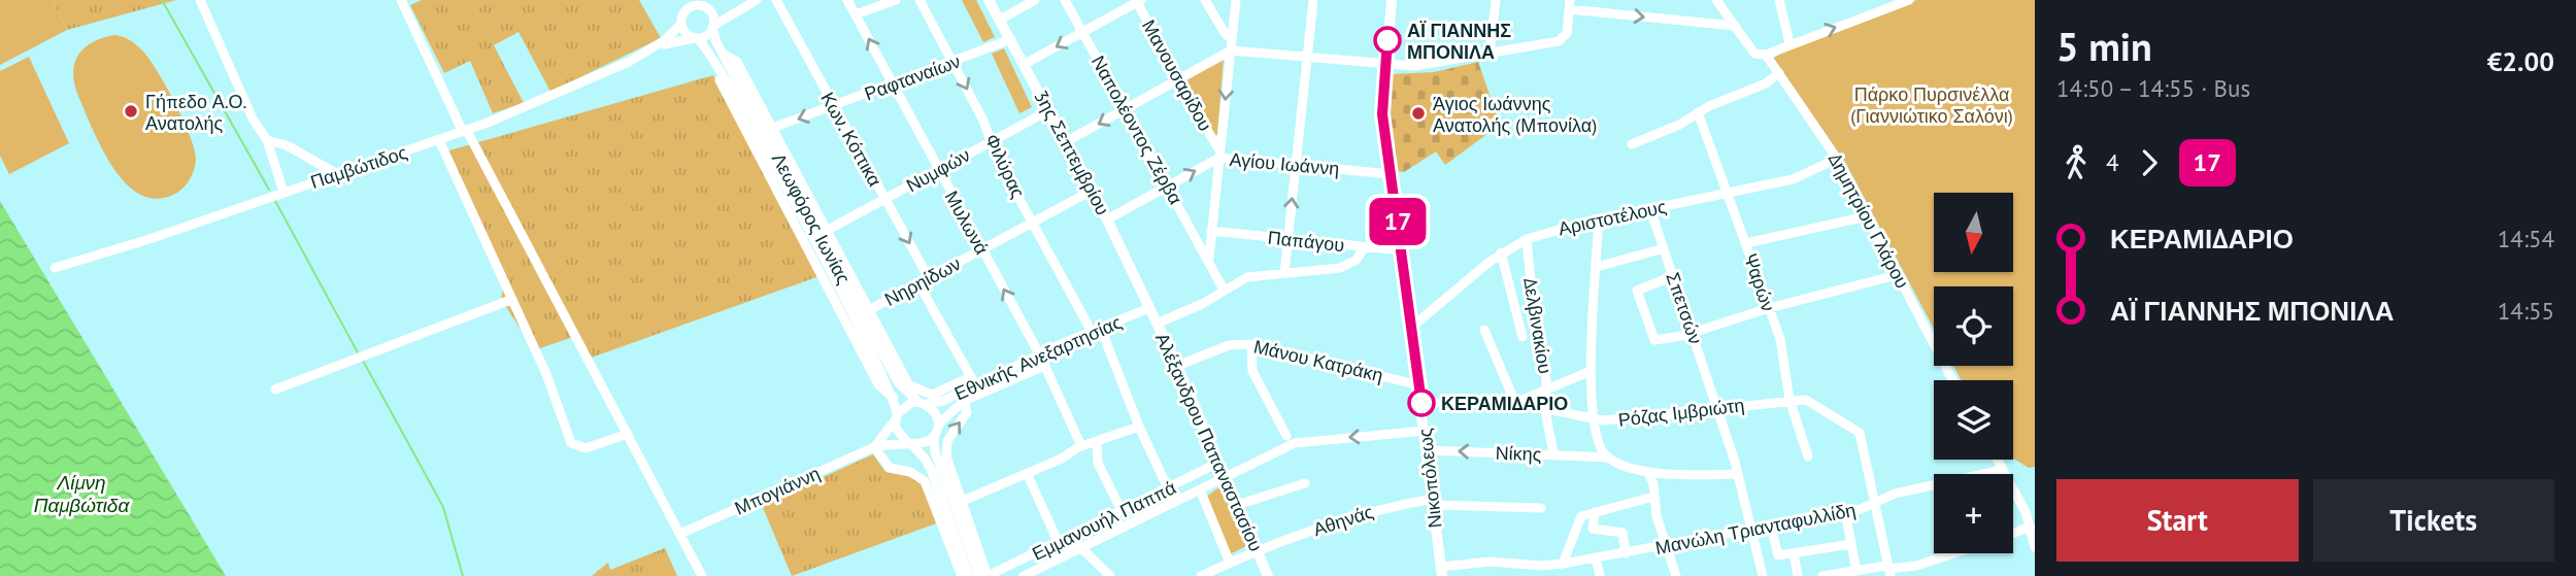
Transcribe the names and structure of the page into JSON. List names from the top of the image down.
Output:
{
  "streets": {
    "main road": ["3ης Σεπτεμβρίου", "Αλέξανδρου Παπαναστασίου", "Νικοπόλεως"],
    "street": [
      "Μανουσαρίδου",
      "Ραφταναίων",
      "Ναπολέοντος Ζέρβα",
      "Κων. Κόττικα",
      "Αγίου Ιωάννη",
      "Φιλύρας",
      "Παμβώτιδος",
      "Νυμφών",
      "Αριστοτέλους",
      "Λεωφόρος Ιωνίας",
      "Δημητρίου Γλάρου",
      "Μυλωνά",
      "Παπάγου",
      "Νηρηίδων",
      "Ψαρών",
      "Σπετσών",
      "Δελβινακίου",
      "Εθνικής Ανεξαρτησίας",
      "Μάνου Κατράκη",
      "Ρόζας Ιμβριώτη",
      "Νίκης",
      "Μπογιάννη",
      "Εμμανουήλ Παππά",
      "Αθηνάς",
      "Μανώλη Τριανταφυλλίδη"
    ]
  },
  "crossings": [
    ["Μανουσαρίδου", "Αγίου Ιωάννη"],
    ["Ραφταναίων", "Κων. Κόττικα"],
    ["Ραφταναίων", "3ης Σεπτεμβρίου"],
    ["Ραφταναίων", "Φιλύρας"],
    ["Ραφταναίων", "Μυλωνά"],
    ["Ναπολέοντος Ζέρβα", "Αγίου Ιωάννη"],
    ["Κων. Κόττικα", "Νυμφών"],
    ["Κων. Κόττικα", "Νηρηίδων"],
    ["3ης Σεπτεμβρίου", "Αγίου Ιωάννη"],
    ["3ης Σεπτεμβρίου", "Νυμφών"],
    ["3ης Σεπτεμβρίου", "Νηρηίδων"],
    ["3ης Σεπτεμβρίου", "Εθνικής Ανεξαρτησίας"],
    ["3ης Σεπτεμβρίου", "Αλέξανδρου Παπαναστασίου"],
    ["Αγίου Ιωάννη", "Νικοπόλεως"],
    ["Φιλύρας", "Νυμφών"],
    ["Φιλύρας", "Νηρηίδων"],
    ["Φιλύρας", "Εθνικής Ανεξαρτησίας"],
    ["Φιλύρας", "Εμμανουήλ Παππά"],
    ["Παμβώτιδος", "Λεωφόρος Ιωνίας"],
    ["Νυμφών", "Μυλωνά"],
    ["Αριστοτέλους", "Δημητρίου Γλάρου"],
    ["Αριστοτέλους", "Ψαρών"],
    ["Αριστοτέλους", "Σπετσών"],
    ["Αριστοτέλους", "Δελβινακίου"],
    ["Αριστοτέλους", "Νικοπόλεως"],
    ["Λεωφόρος Ιωνίας", "Εθνικής Ανεξαρτησίας"],
    ["Λεωφόρος Ιωνίας", "Μπογιάννη"],
    ["Μυλωνά", "Νηρηίδων"],
    ["Μυλωνά", "Εθνικής Ανεξαρτησίας"],
    ["Παπάγου", "Νικοπόλεως"],
    ["Ψαρών", "Ρόζας Ιμβριώτη"],
    ["Σπετσών", "Ρόζας Ιμβριώτη"],
    ["Σπετσών", "Νίκης"],
    ["Σπετσών", "Μανώλη Τριανταφυλλίδη"],
    ["Δελβινακίου", "Ρόζας Ιμβριώτη"],
    ["Δελβινακίου", "Νίκης"],
    ["Εθνικής Ανεξαρτησίας", "Αλέξανδρου Παπαναστασίου"],
    ["Εθνικής Ανεξαρτησίας", "Μπογιάννη"],
    ["Μάνου Κατράκη", "Αλέξανδρου Παπαναστασίου"],
    ["Μάνου Κατράκη", "Νικοπόλεως"],
    ["Ρόζας Ιμβριώτη", "Νικοπόλεως"],
    ["Ρόζας Ιμβριώτη", "Μανώλη Τριανταφυλλίδη"],
    ["Αλέξανδρου Παπαναστασίου", "Εμμανουήλ Παππά"],
    ["Αλέξανδρου Παπαναστασίου", "Αθηνάς"],
    ["Νίκης", "Νικοπόλεως"],
    ["Νικοπόλεως", "Εμμανουήλ Παππά"],
    ["Νικοπόλεως", "Αθηνάς"],
    ["Νικοπόλεως", "Μανώλη Τριανταφυλλίδη"]
  ],
  "water": ["Λίμνη Παμβώτιδα"],
  "parks": ["Πάρκο Πυρσινέλλα (Γιαννιώτικο Σαλόνι)"],
  "places": [
    "ΑΪ ΓΙΑΝΝΗΣ ΜΠΟΝΙΛΑ",
    "Γήπεδο Α.Ο. Ανατολής",
    "Άγιος Ιωάννης Ανατολής (Μπονίλα)",
    "ΚΕΡΑΜΙΔΑΡΙΟ"
  ],
  "lines": ["bus line 17"],
  "north": "bottom",
  "page": {
    "on_map": "17",
    "heading": ["5 min", "14:50 – 14:55 · Bus", "€2.00"],
    "legs": ["4", "17"],
    "map_buttons": "+",
    "list": [
      {
        "name": "ΚΕΡΑΜΙΔΑΡΙΟ",
        "value": "14:54"
      },
      {
        "name": "ΑΪ ΓΙΑΝΝΗΣ ΜΠΟΝΙΛΑ",
        "value": "14:55"
      }
    ],
    "buttons": ["Start", "Tickets"]
  }
}
